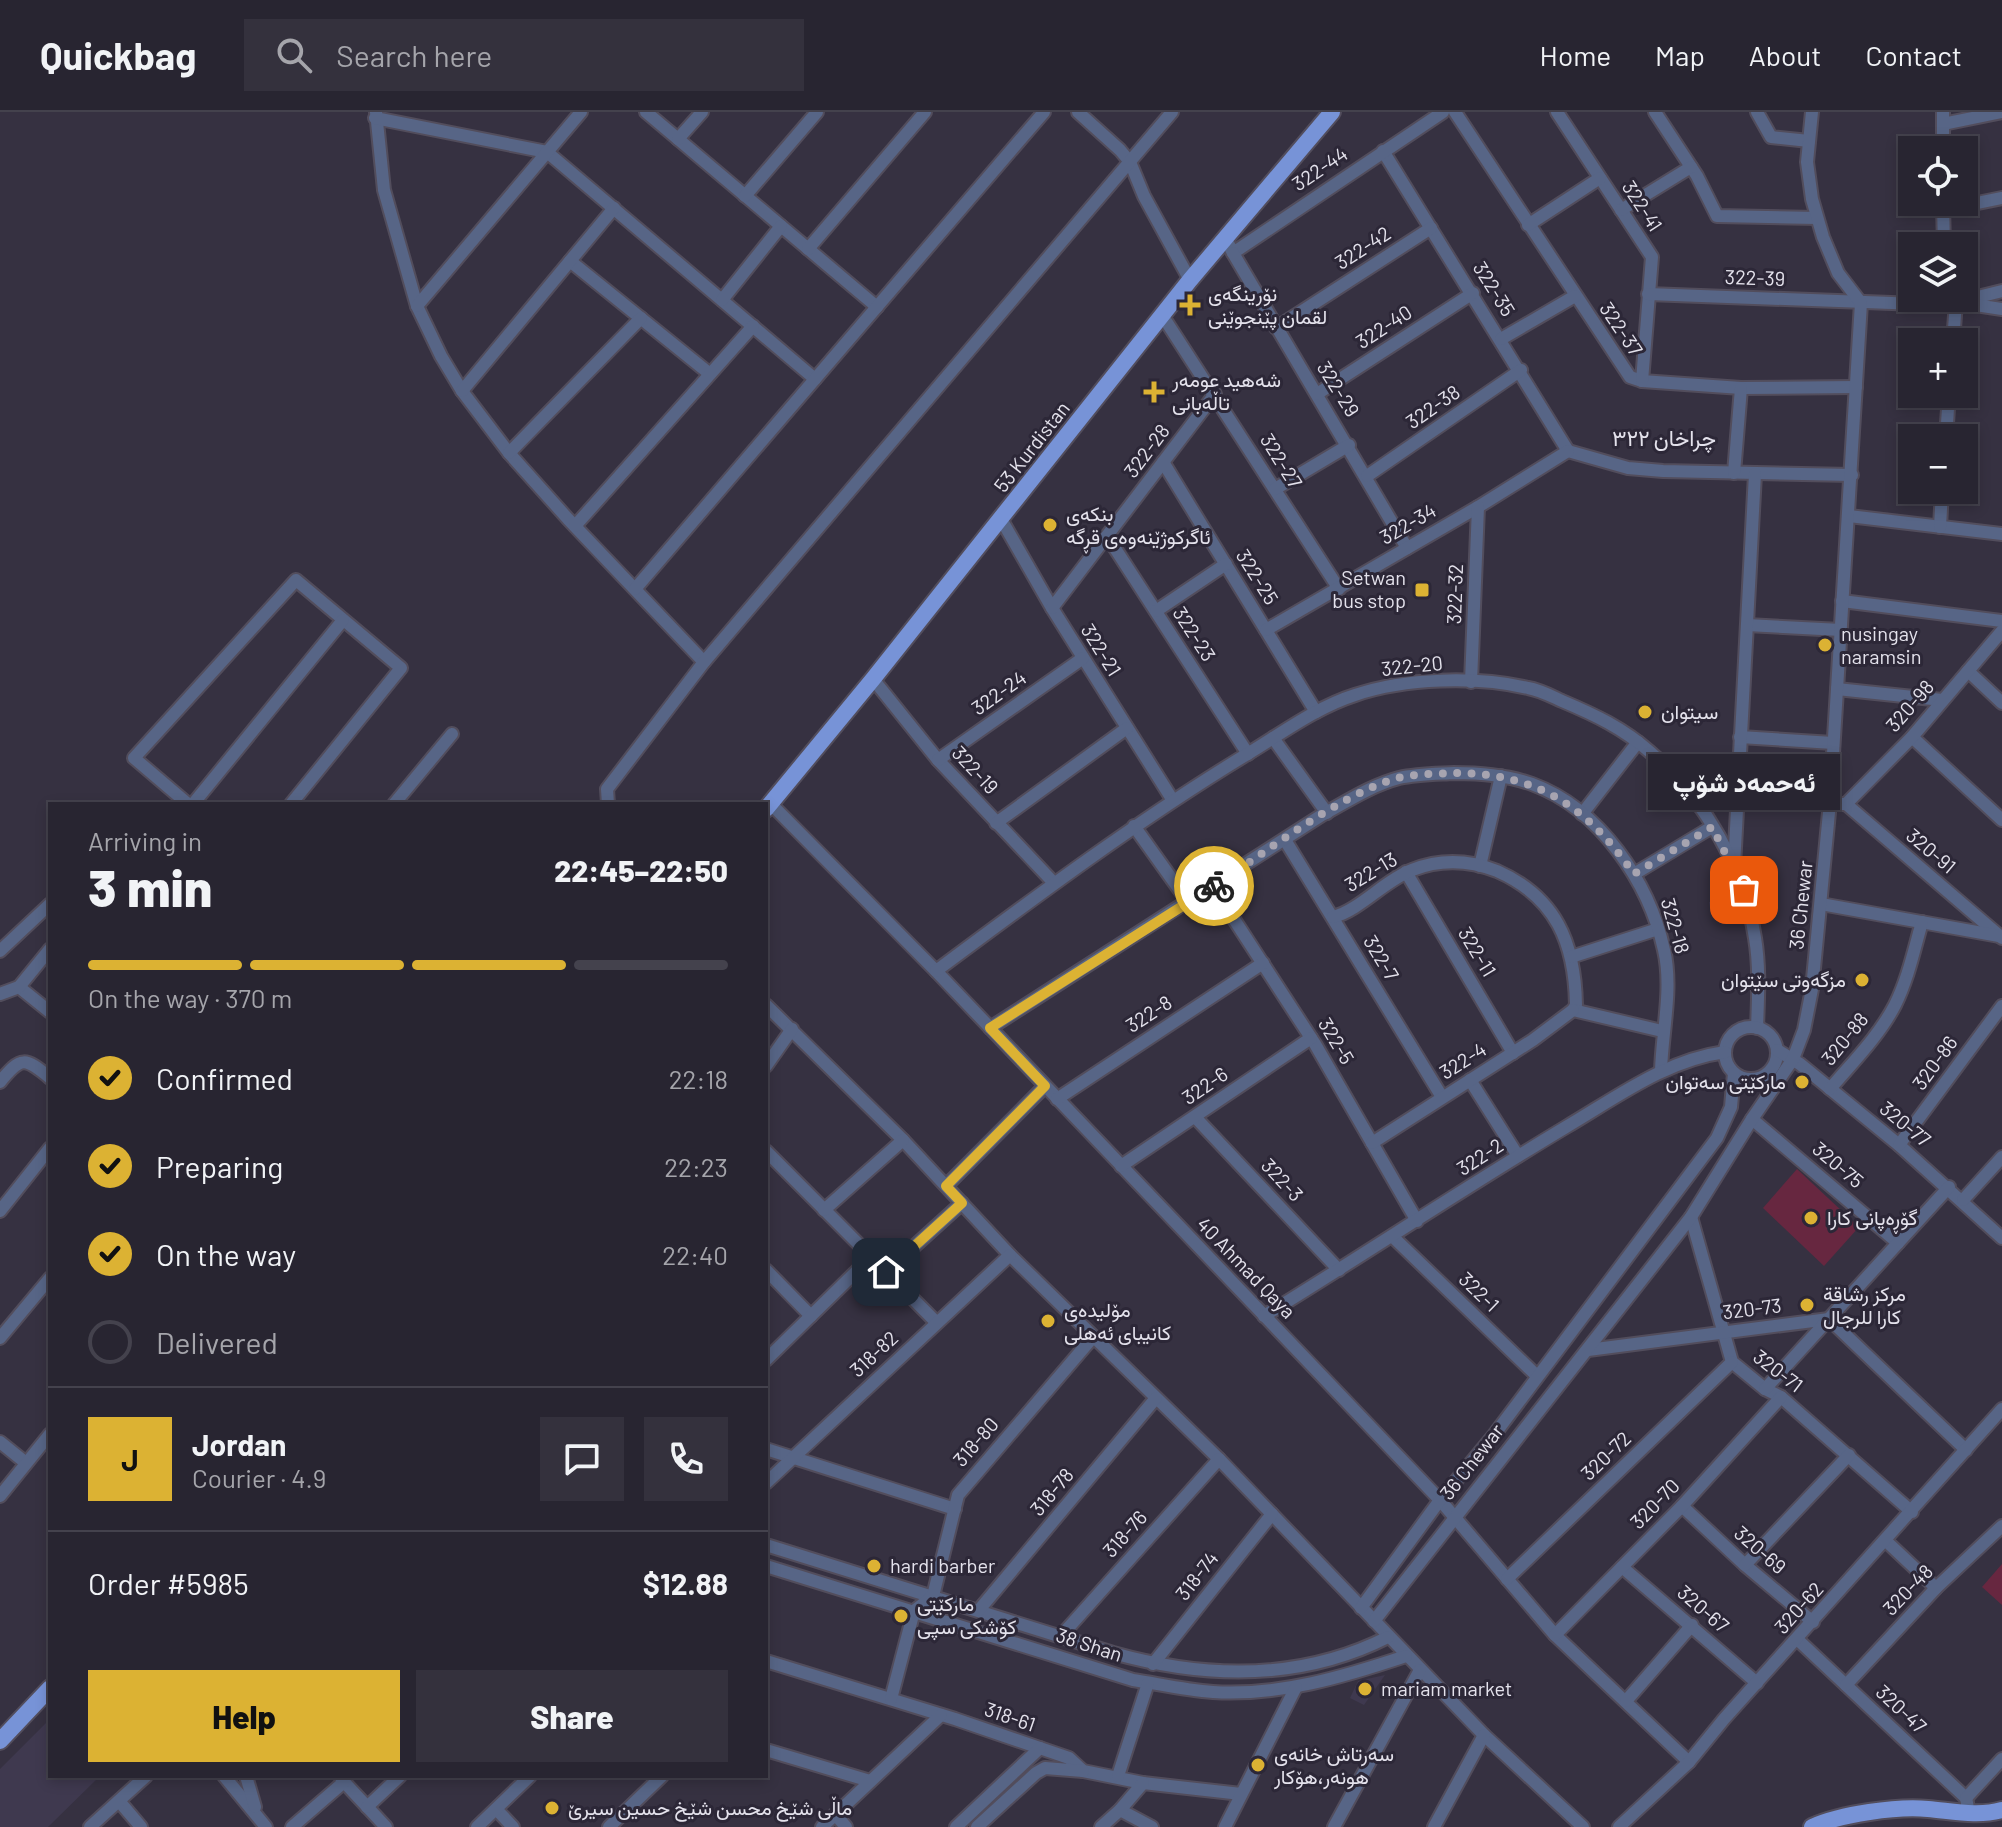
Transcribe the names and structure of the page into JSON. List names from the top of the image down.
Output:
{
  "streets": {
    "main road": ["53 Kurdistan"],
    "street": [
      "322-44",
      "322-41",
      "322-42",
      "322-39",
      "322-35",
      "322-40",
      "322-37",
      "322-29",
      "322-38",
      "322-28",
      "322-27",
      "322-34",
      "322-25",
      "322-32",
      "322-23",
      "322-21",
      "322-20",
      "322-24",
      "320-98",
      "322-19",
      "320-91",
      "322-13",
      "36 Chewar",
      "322-18",
      "322-11",
      "322-7",
      "322-8",
      "320-88",
      "322-5",
      "322-4",
      "320-86",
      "322-6",
      "320-77",
      "322-2",
      "320-75",
      "322-3",
      "40 Ahmad Qaya",
      "322-1",
      "320-73",
      "318-82",
      "320-71",
      "318-80",
      "320-72",
      "318-78",
      "320-70",
      "318-76",
      "320-69",
      "318-74",
      "320-48",
      "320-62",
      "320-67",
      "38 Shan",
      "320-47",
      "318-61"
    ]
  },
  "crossings": [
    ["322-44", "322-35"],
    ["322-44", "322-29"],
    ["322-44", "53 Kurdistan"],
    ["322-41", "322-39"],
    ["322-41", "322-37"],
    ["322-42", "322-35"],
    ["322-42", "322-29"],
    ["322-39", "36 Chewar"],
    ["322-35", "322-40"],
    ["322-35", "322-38"],
    ["322-35", "322-34"],
    ["322-40", "322-29"],
    ["322-37", "36 Chewar"],
    ["322-29", "322-38"],
    ["322-29", "53 Kurdistan"],
    ["322-29", "322-34"],
    ["53 Kurdistan", "322-27"],
    ["53 Kurdistan", "322-21"],
    ["53 Kurdistan", "322-19"],
    ["53 Kurdistan", "40 Ahmad Qaya"],
    ["322-28", "322-27"],
    ["322-28", "322-25"],
    ["322-28", "322-23"],
    ["322-28", "322-21"],
    ["322-27", "322-34"],
    ["322-34", "322-25"],
    ["322-34", "322-32"],
    ["322-25", "322-20"],
    ["322-32", "322-20"],
    ["322-23", "322-20"],
    ["322-21", "322-20"],
    ["322-21", "322-24"],
    ["322-20", "322-19"],
    ["322-20", "320-77"],
    ["322-20", "322-2"],
    ["322-20", "40 Ahmad Qaya"],
    ["322-24", "322-19"],
    ["320-98", "320-91"],
    ["322-13", "322-11"],
    ["322-13", "322-7"],
    ["322-13", "322-4"],
    ["36 Chewar", "320-77"],
    ["36 Chewar", "320-75"],
    ["36 Chewar", "40 Ahmad Qaya"],
    ["36 Chewar", "320-73"],
    ["36 Chewar", "320-71"],
    ["322-18", "322-7"],
    ["322-18", "322-5"],
    ["322-18", "322-2"],
    ["322-18", "40 Ahmad Qaya"],
    ["322-11", "322-4"],
    ["322-7", "322-4"],
    ["322-8", "322-5"],
    ["322-8", "40 Ahmad Qaya"],
    ["320-88", "320-77"],
    ["322-5", "322-4"],
    ["322-5", "322-6"],
    ["322-5", "322-2"],
    ["320-86", "320-77"],
    ["322-6", "322-3"],
    ["322-6", "40 Ahmad Qaya"],
    ["320-77", "322-2"],
    ["322-2", "322-3"],
    ["322-2", "40 Ahmad Qaya"],
    ["322-2", "322-1"],
    ["40 Ahmad Qaya", "320-72"],
    ["40 Ahmad Qaya", "320-70"],
    ["40 Ahmad Qaya", "320-62"],
    ["320-73", "320-71"],
    ["320-71", "320-72"],
    ["320-71", "320-70"],
    ["320-71", "320-62"],
    ["318-80", "38 Shan"],
    ["318-78", "38 Shan"],
    ["320-70", "320-69"],
    ["320-70", "320-67"],
    ["318-76", "38 Shan"],
    ["320-69", "320-62"],
    ["318-74", "38 Shan"],
    ["320-48", "320-47"],
    ["320-62", "320-67"],
    ["320-62", "320-47"]
  ],
  "districts": ["چراخان ٣٢٢"],
  "places": {
    "health": ["نۆرینگەی لقمان پێنجوێنی", "شەهید عومەر تاڵەبانی"],
    "other": [
      "بنکەی ئاگرکوژێنەوەی قڕگە",
      "nusingay naramsin",
      "سيتوان",
      "ئەحمەد شۆپ",
      "مزگەوتی سێتوان",
      "مارکێتی سەتوان",
      "گۆڕەپانی کارا",
      "مركز رشاقة كارا للرجال",
      "مۆلیدەی کانیبای ئەهلی",
      "hardi barber",
      "مارکێتی کۆشکی سپی",
      "mariam market",
      "سەرتاش خانەی ھونەر،ھۆکار",
      "ماڵی شێخ محسن شێخ حسین سیرێ"
    ],
    "transit": ["Setwan bus stop"]
  },
  "page": {
    "header": "Quickbag",
    "search": "Search here",
    "nav": [
      "Home",
      "Map",
      "About",
      "Contact"
    ],
    "map_buttons": ["+", "−"],
    "bubble": "ئەحمەد شۆپ",
    "heading": ["3 min", "Arriving in", "22:45–22:50"],
    "panel": [
      "Jordan",
      "Courier · 4.9",
      "Order #5985",
      "$12.88"
    ],
    "bar": "On the way · 370 m",
    "list": [
      ["Confirmed", "22:18"],
      ["Preparing", "22:23"],
      ["On the way", "22:40"],
      "Delivered"
    ],
    "round": "J",
    "buttons": ["Help", "Share"]
  }
}
